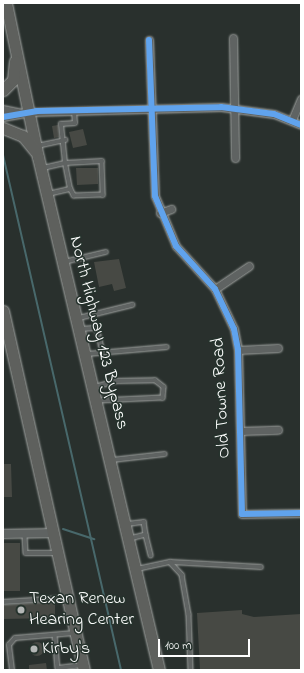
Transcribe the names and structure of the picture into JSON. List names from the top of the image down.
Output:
{
  "streets": {
    "main road": ["North Highway 123 Bypass"],
    "street": ["Old Towne Road"]
  },
  "places": ["Texan Renew Hearing Center", "Kirby's"],
  "scale_bar": "100 m"
}
